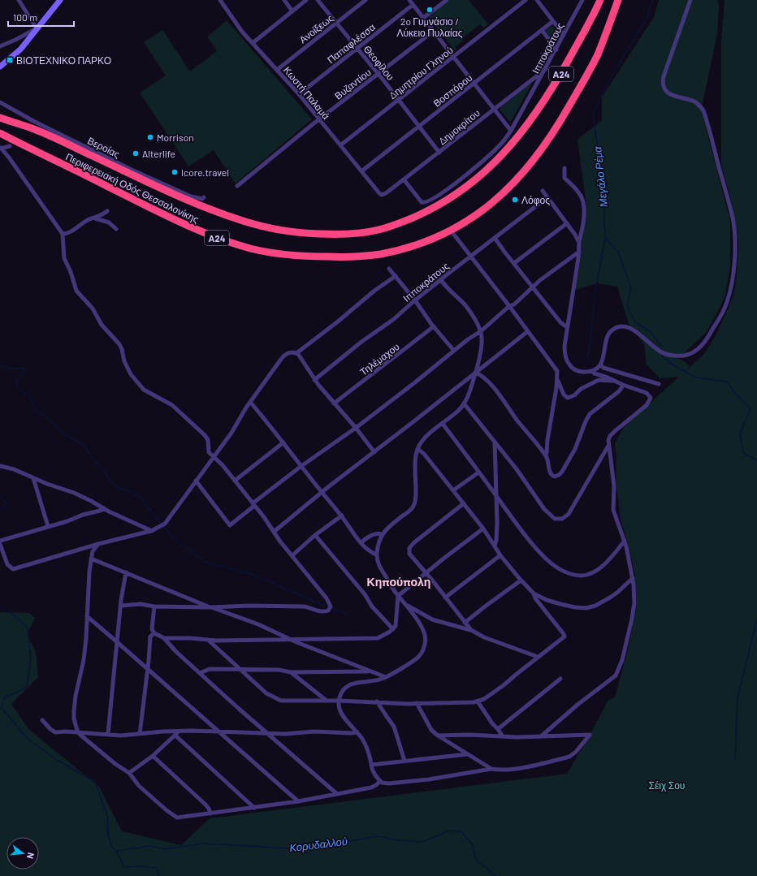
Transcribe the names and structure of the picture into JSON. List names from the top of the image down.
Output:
{
  "streets": {
    "highway": ["Α24", "Περιφερειακή Οδός Θεσσαλονίκης"],
    "street": [
      "Ανοίξεως",
      "Παπαφλέσσα",
      "Ιπποκράτους",
      "Θεοφίλου",
      "Δημητρίου Γληνού",
      "Βυζαντίου",
      "Βοσπόρου",
      "Κωστή Παλαμά",
      "Δημοκρίτου",
      "Βεροίας",
      "Τηλέμαχου"
    ]
  },
  "crossings": [
    ["Ανοίξεως", "Θεοφίλου"],
    ["Ανοίξεως", "Κωστή Παλαμά"],
    ["Παπαφλέσσα", "Θεοφίλου"],
    ["Παπαφλέσσα", "Κωστή Παλαμά"],
    ["Ιπποκράτους", "Δημοκρίτου"],
    ["Θεοφίλου", "Δημητρίου Γληνού"],
    ["Θεοφίλου", "Βυζαντίου"],
    ["Θεοφίλου", "Βοσπόρου"],
    ["Θεοφίλου", "Δημοκρίτου"],
    ["Δημητρίου Γληνού", "Κωστή Παλαμά"],
    ["Βυζαντίου", "Κωστή Παλαμά"],
    ["Βοσπόρου", "Κωστή Παλαμά"],
    ["Κωστή Παλαμά", "Δημοκρίτου"]
  ],
  "districts": ["Κηπούπολη"],
  "water": ["Μεγάλο Ρέμα", "Κορυδαλλού"],
  "parks": ["Σέιχ Σου"],
  "places": {
    "other": [
      "2o Γυμνάσιο / Λύκειο Πυλαίας",
      "Morrison",
      "Alterlife",
      "Icore.travel",
      "Λόφος"
    ],
    "transit": ["ΒΙΟΤΕΧΝΙΚΟ ΠΑΡΚΟ"]
  },
  "scale_bar": "100 m",
  "north": "right"
}
